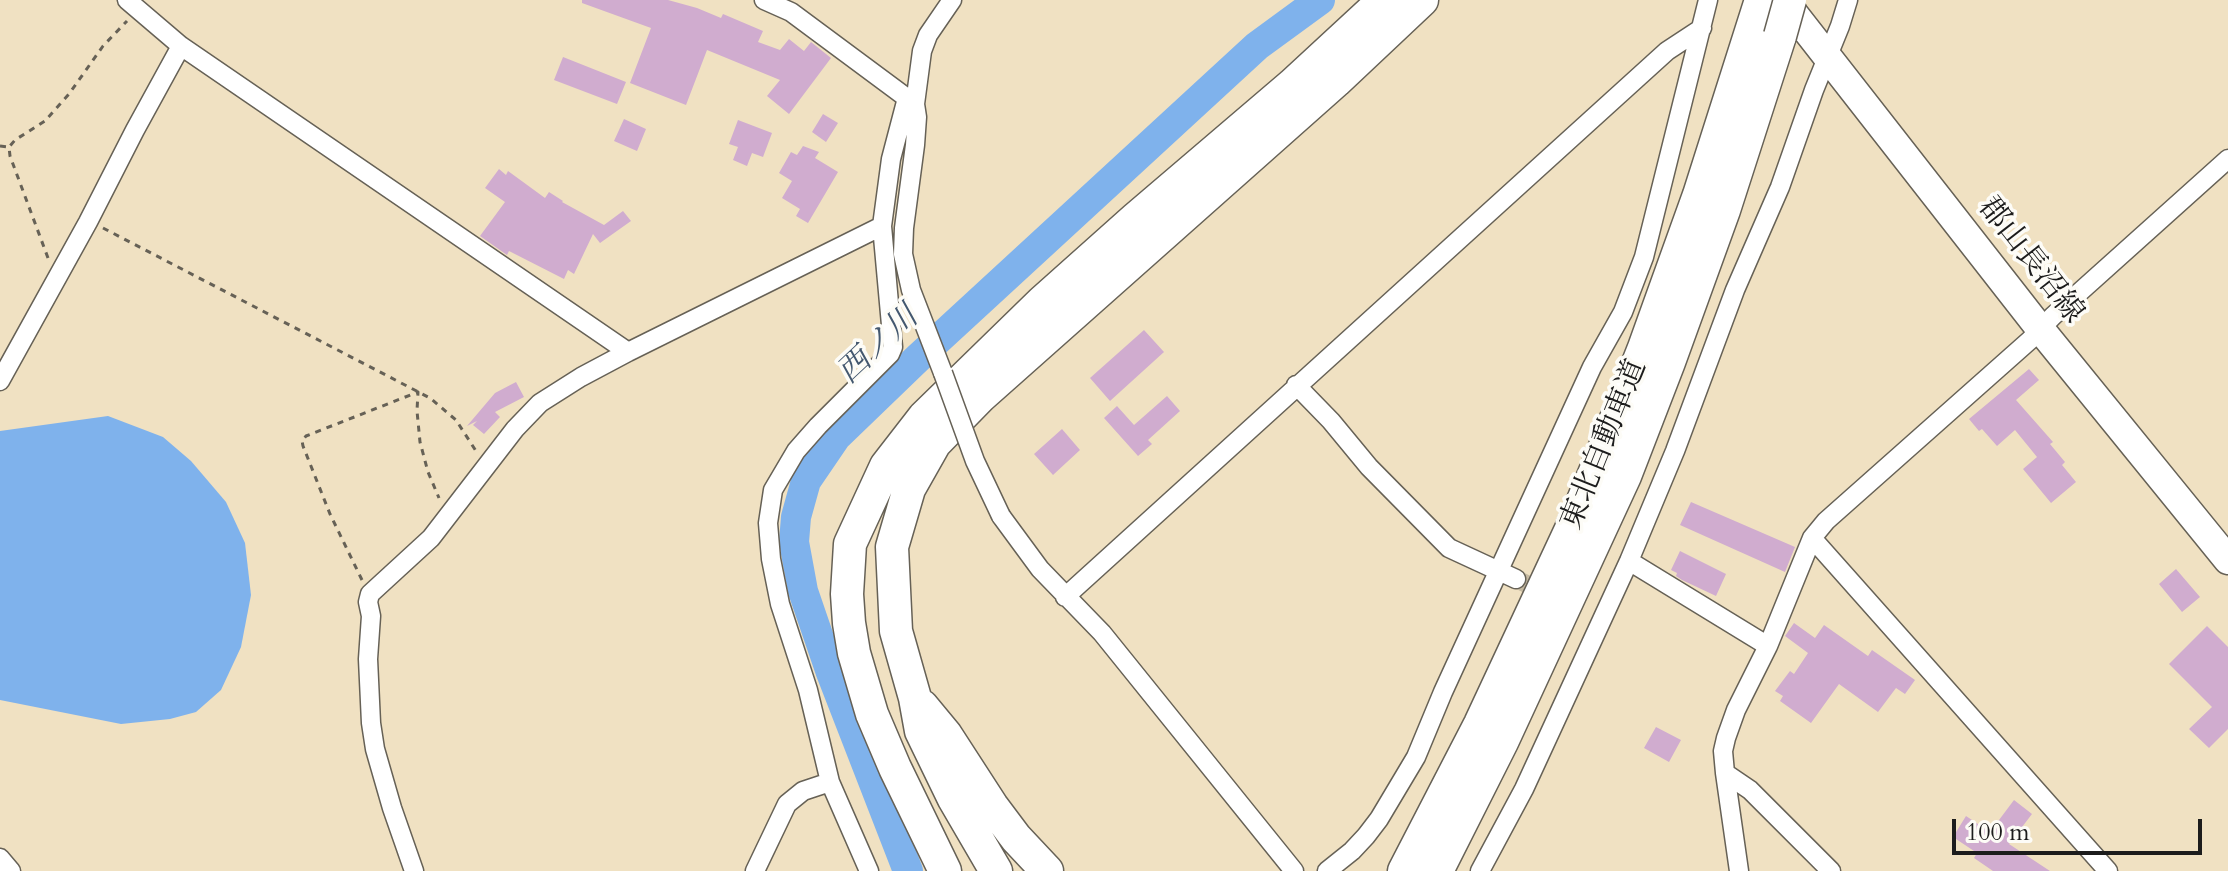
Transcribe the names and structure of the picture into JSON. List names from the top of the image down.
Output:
{
  "streets": {
    "highway": ["東北自動車道"],
    "main road": ["郡山長沼線"]
  },
  "crossings": [
    ["郡山長沼線", "東北自動車道"]
  ],
  "water": ["西ノ川"],
  "scale_bar": "100 m"
}
